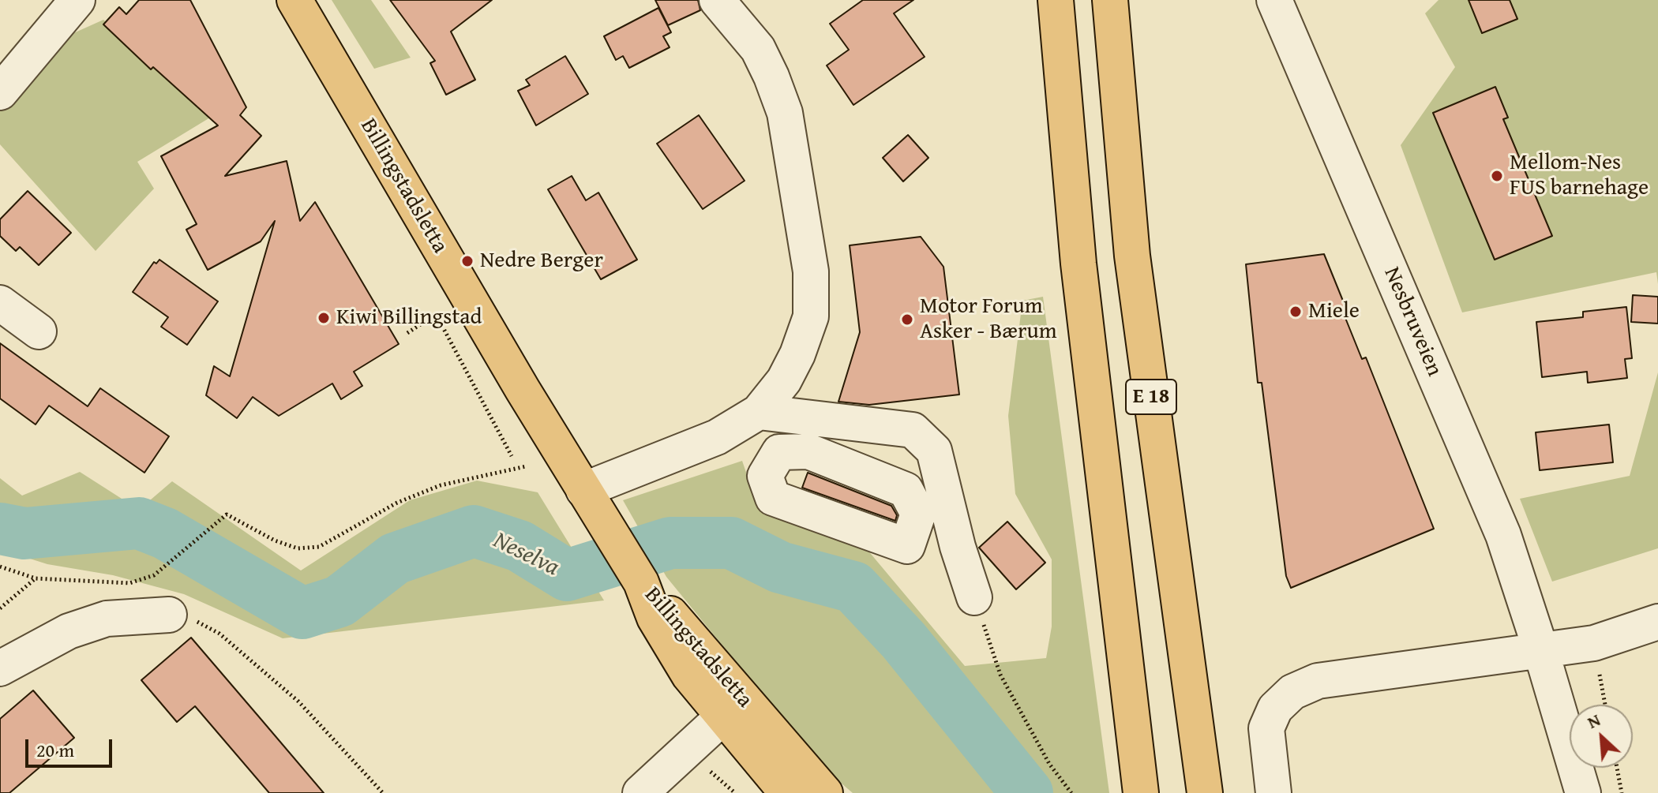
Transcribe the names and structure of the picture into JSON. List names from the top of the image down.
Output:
{
  "streets": {
    "main road": ["Billingstadsletta", "E 18"],
    "street": ["Nesbruveien"]
  },
  "water": ["Neselva"],
  "places": [
    "Mellom-Nes FUS barnehage",
    "Nedre Berger",
    "Miele",
    "Kiwi Billingstad",
    "Motor Forum Asker - Bærum"
  ],
  "scale_bar": "20 m",
  "north": "top left"
}
